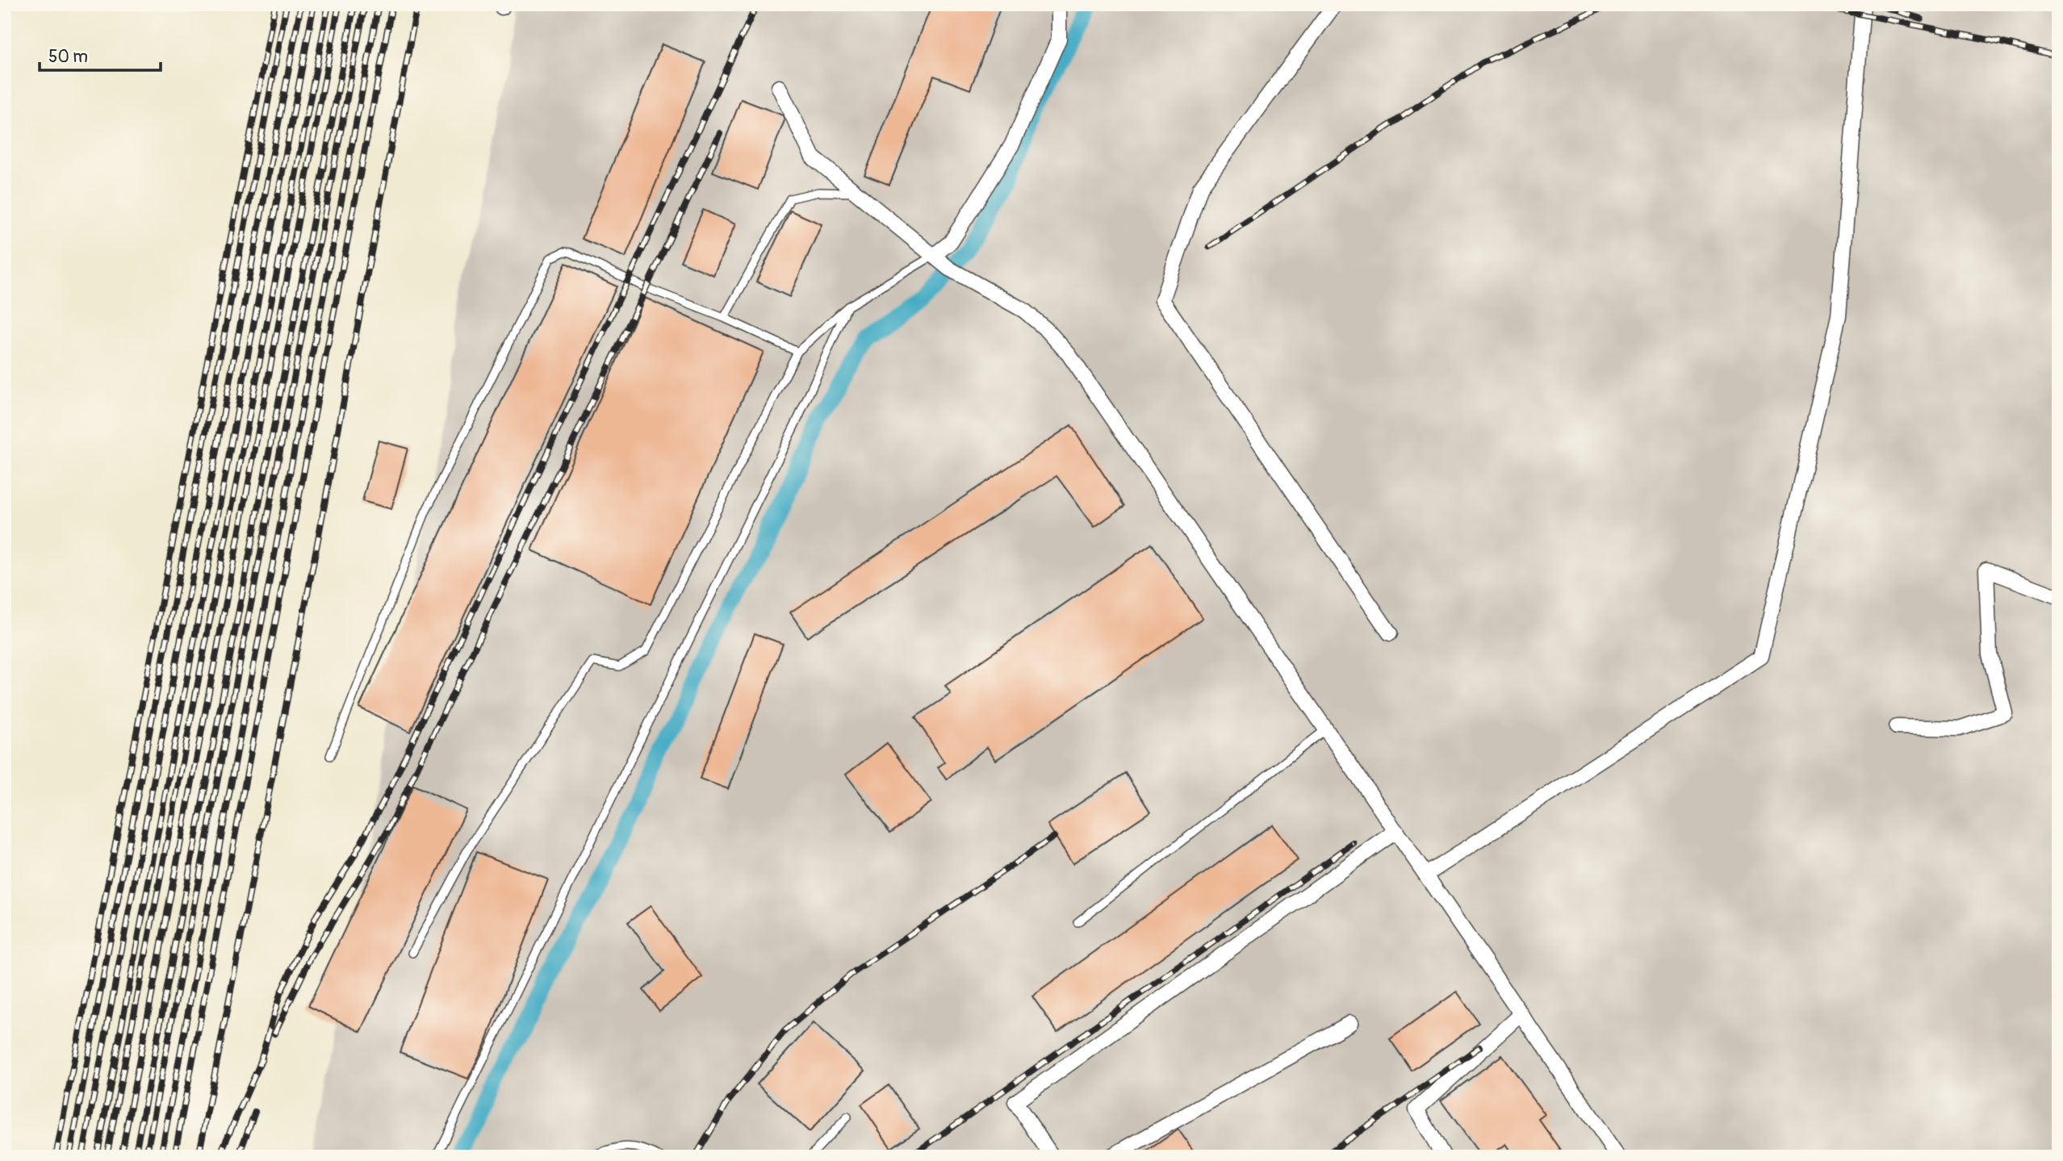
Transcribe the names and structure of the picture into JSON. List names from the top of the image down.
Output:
{
  "scale_bar": "50 m"
}
